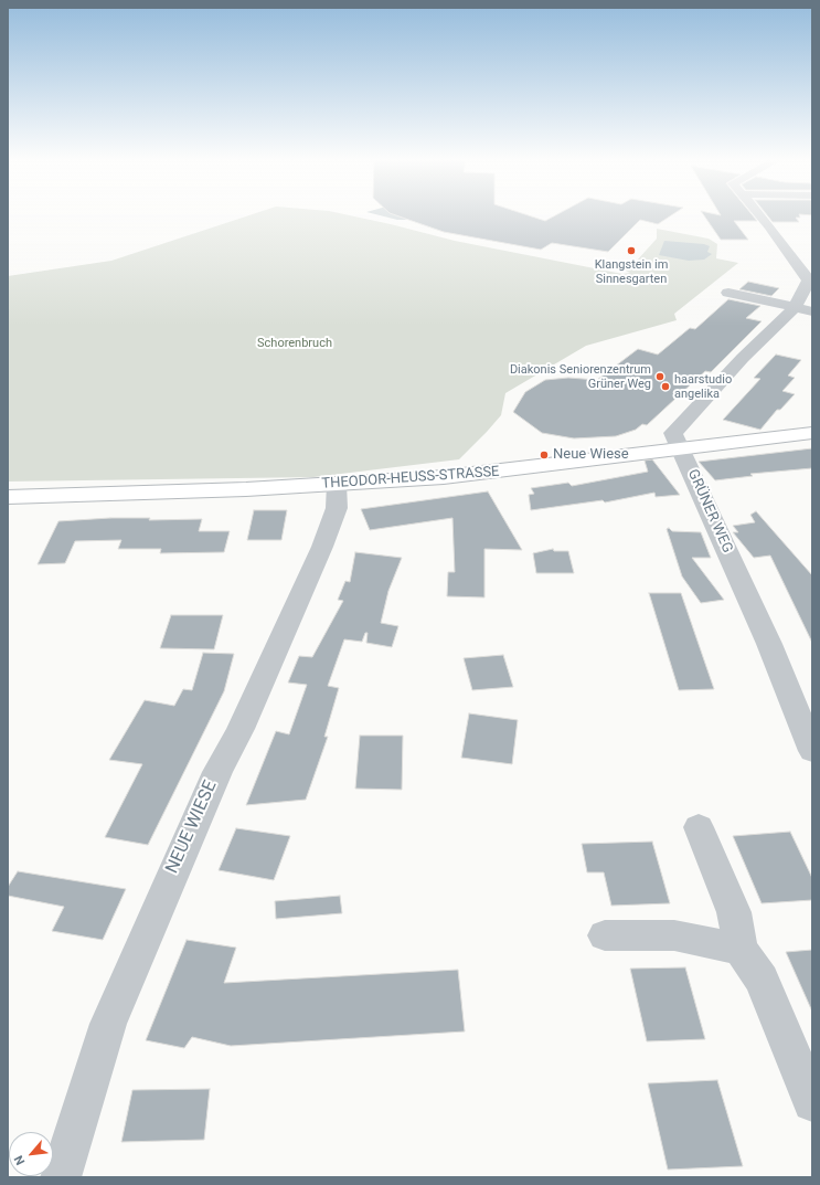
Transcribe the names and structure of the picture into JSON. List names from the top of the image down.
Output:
{
  "streets": {
    "main road": ["THEODOR-HEUSS-STRASSE"],
    "street": ["GRÜNER WEG", "NEUE WIESE"]
  },
  "crossings": [
    ["THEODOR-HEUSS-STRASSE", "GRÜNER WEG"],
    ["THEODOR-HEUSS-STRASSE", "NEUE WIESE"]
  ],
  "parks": ["Schorenbruch"],
  "places": [
    "Klangstein im Sinnesgarten",
    "Diakonis Seniorenzentrum Grüner Weg",
    "haarstudio angelika",
    "Neue Wiese"
  ],
  "north": "bottom left"
}
